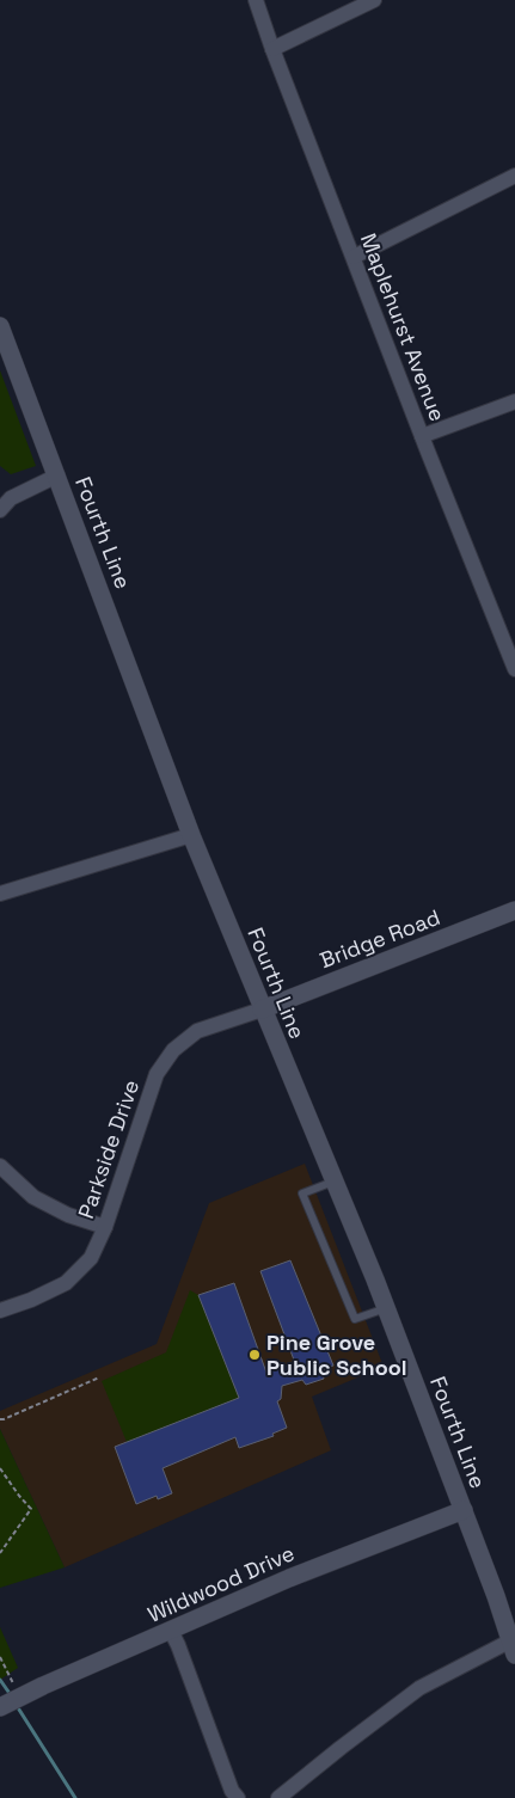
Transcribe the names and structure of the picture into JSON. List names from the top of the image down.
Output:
{
  "streets": {
    "street": [
      "Maplehurst Avenue",
      "Fourth Line",
      "Bridge Road",
      "Parkside Drive",
      "Wildwood Drive"
    ]
  },
  "crossings": [
    ["Fourth Line", "Bridge Road"],
    ["Fourth Line", "Parkside Drive"],
    ["Fourth Line", "Wildwood Drive"],
    ["Bridge Road", "Parkside Drive"]
  ],
  "places": ["Pine Grove Public School"]
}
